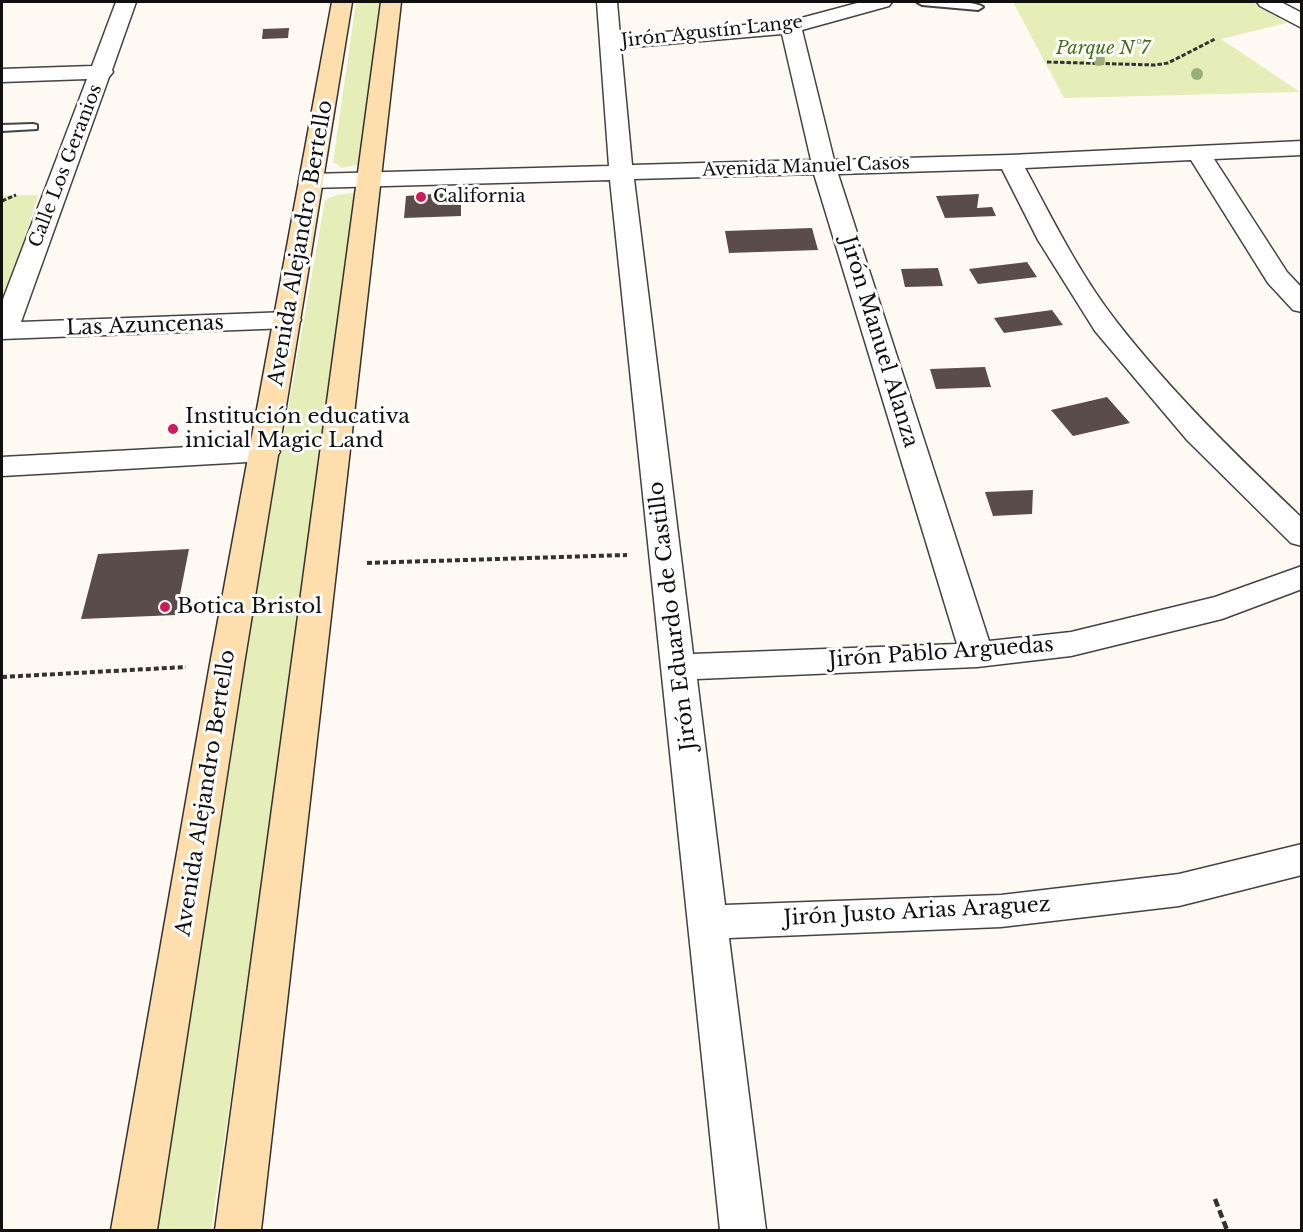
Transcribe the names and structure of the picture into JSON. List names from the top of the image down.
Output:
{
  "streets": {
    "main road": ["Avenida Alejandro Bertello"],
    "street": [
      "Jirón Agustín Lange",
      "Calle Los Geranios",
      "Avenida Manuel Casos",
      "Las Azuncenas",
      "Jirón Manuel Alanza",
      "Jirón Eduardo de Castillo",
      "Jirón Pablo Arguedas",
      "Jirón Justo Arias Araguez"
    ]
  },
  "crossings": [
    ["Jirón Agustín Lange", "Jirón Manuel Alanza"],
    ["Jirón Agustín Lange", "Jirón Eduardo de Castillo"],
    ["Calle Los Geranios", "Las Azuncenas"],
    ["Avenida Manuel Casos", "Avenida Alejandro Bertello"],
    ["Avenida Manuel Casos", "Jirón Manuel Alanza"],
    ["Avenida Manuel Casos", "Jirón Eduardo de Castillo"],
    ["Avenida Alejandro Bertello", "Las Azuncenas"],
    ["Jirón Manuel Alanza", "Jirón Pablo Arguedas"],
    ["Jirón Eduardo de Castillo", "Jirón Pablo Arguedas"],
    ["Jirón Eduardo de Castillo", "Jirón Justo Arias Araguez"]
  ],
  "parks": ["Parque N°7"],
  "places": ["California", "Institución educativa inicial Magic Land", "Botica Bristol"]
}
